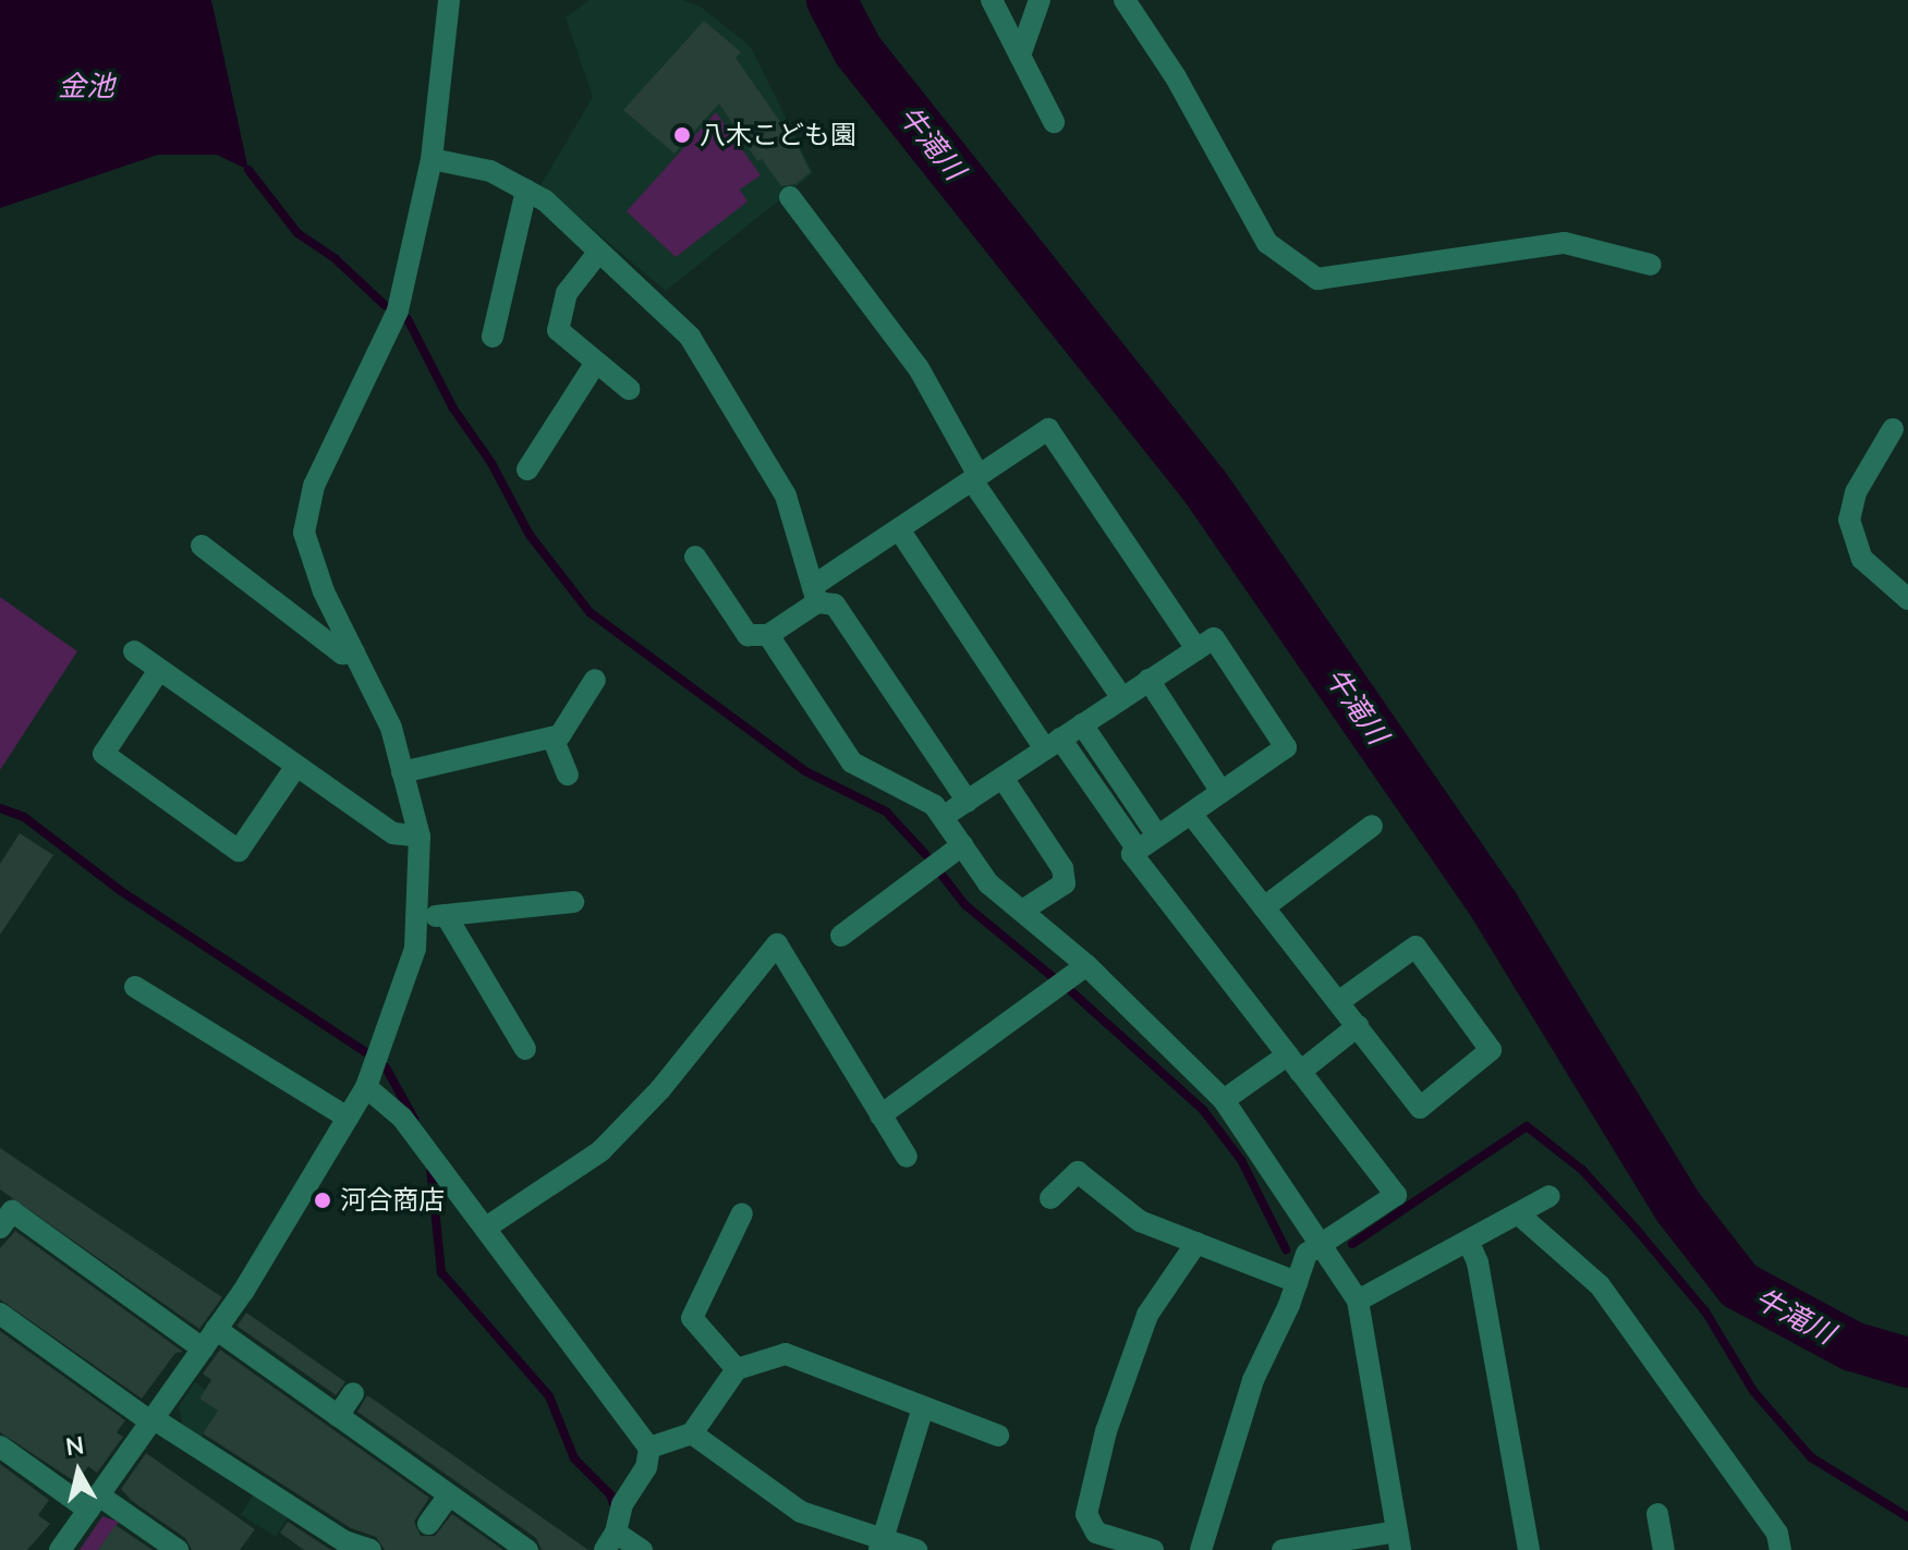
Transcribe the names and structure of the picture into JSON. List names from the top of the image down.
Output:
{
  "water": ["金池", "牛滝川"],
  "places": ["八木こども園", "河合商店"],
  "north": "top"
}
